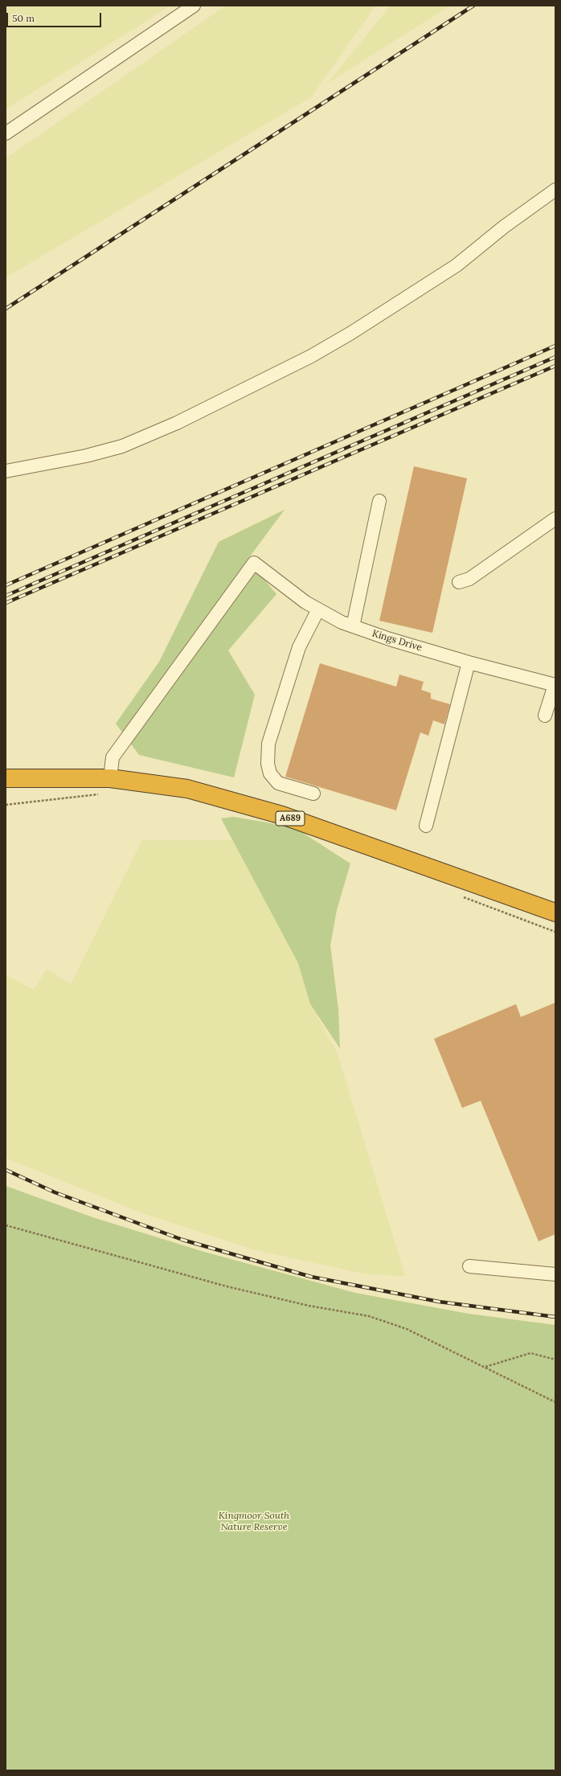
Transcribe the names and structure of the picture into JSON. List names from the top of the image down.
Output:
{
  "streets": {
    "highway": ["A689"],
    "street": ["Kings Drive"]
  },
  "crossings": [
    ["Kings Drive", "A689"]
  ],
  "parks": ["Kingmoor South Nature Reserve"],
  "scale_bar": "50 m"
}
